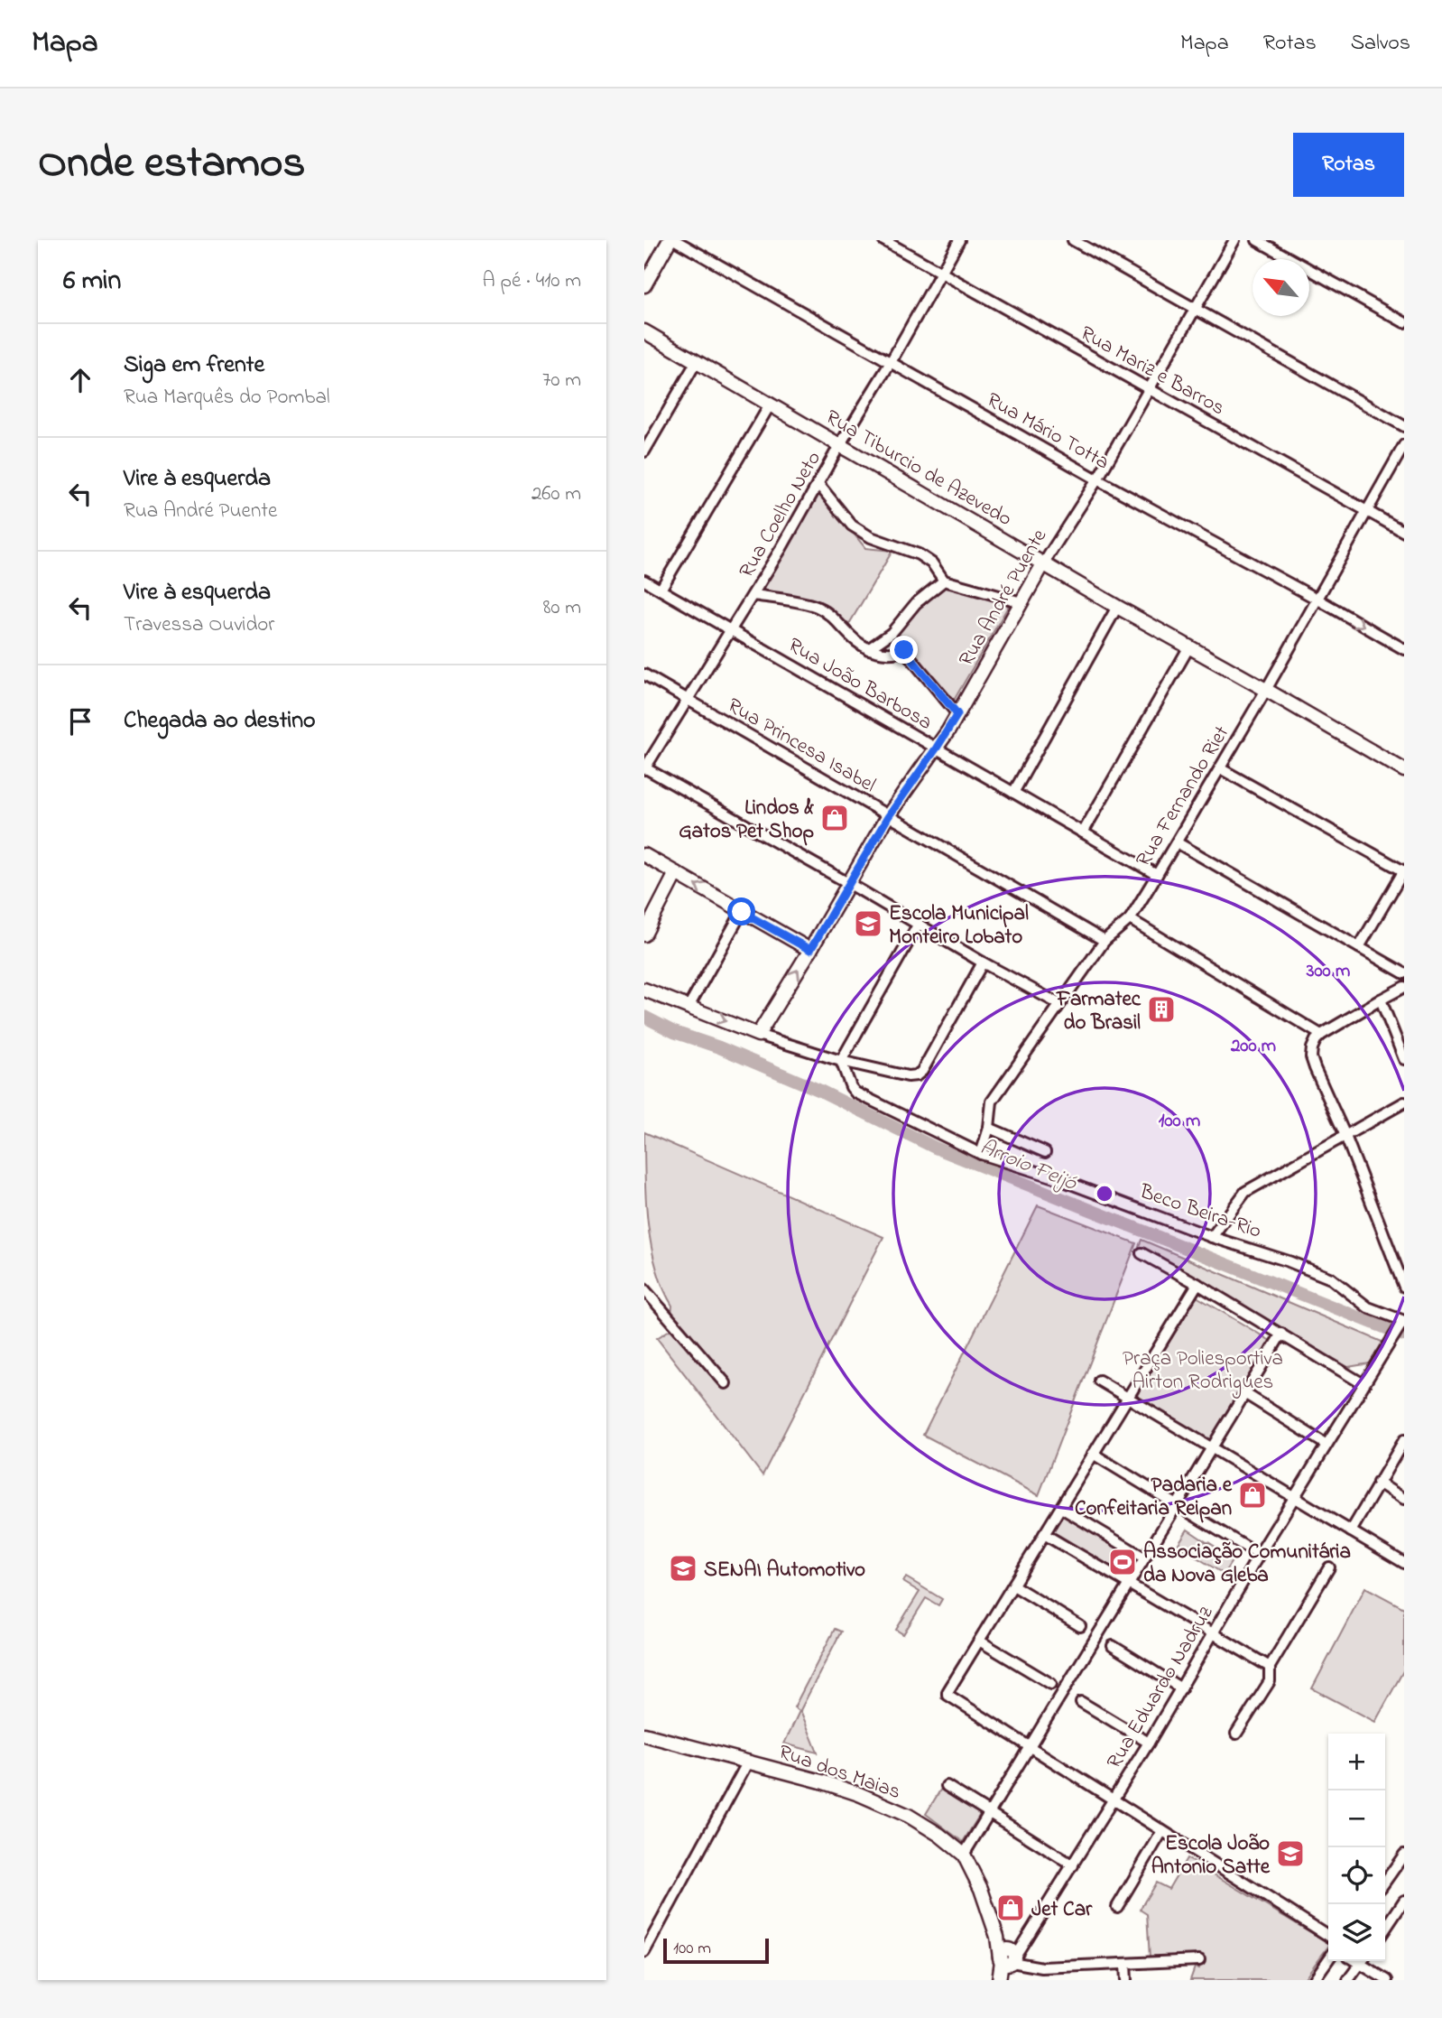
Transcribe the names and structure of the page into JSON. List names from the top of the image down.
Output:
{
  "streets": {
    "main road": ["Rua Tiburcio de Azevedo", "Rua André Puente", "Rua dos Maias"],
    "street": [
      "Rua Mariz e Barros",
      "Rua Mário Totta",
      "Rua Coelho Neto",
      "Rua João Barbosa",
      "Rua Princesa Isabel",
      "Rua Fernando Riet",
      "Beco Beira-Rio",
      "Rua Eduardo Nadruz"
    ]
  },
  "crossings": [
    ["Rua Mariz e Barros", "Rua Coelho Neto"],
    ["Rua Mariz e Barros", "Rua André Puente"],
    ["Rua Mariz e Barros", "Rua Fernando Riet"],
    ["Rua Mário Totta", "Rua Coelho Neto"],
    ["Rua Mário Totta", "Rua André Puente"],
    ["Rua Mário Totta", "Rua Fernando Riet"],
    ["Rua Tiburcio de Azevedo", "Rua Coelho Neto"],
    ["Rua Tiburcio de Azevedo", "Rua André Puente"],
    ["Rua Tiburcio de Azevedo", "Rua Fernando Riet"],
    ["Rua Coelho Neto", "Rua João Barbosa"],
    ["Rua Coelho Neto", "Rua Princesa Isabel"],
    ["Rua André Puente", "Rua João Barbosa"],
    ["Rua André Puente", "Rua Princesa Isabel"],
    ["Rua João Barbosa", "Rua Fernando Riet"],
    ["Rua Princesa Isabel", "Rua Fernando Riet"],
    ["Rua Fernando Riet", "Beco Beira-Rio"],
    ["Beco Beira-Rio", "Rua Eduardo Nadruz"],
    ["Rua Eduardo Nadruz", "Rua dos Maias"]
  ],
  "water": ["Arroio Feijó"],
  "parks": ["Praça Poliesportiva Airton Rodrigues"],
  "places": {
    "shop": ["Lindos & Gatos Pet Shop", "Padaria e Confeitaria Reipan", "Jet Car"],
    "school or university": ["Escola Municipal Monteiro Lobato", "SENAI Automotivo", "Escola João Antonio Satte"],
    "building": ["Farmatec do Brasil"],
    "sports": ["Associação Comunitária da Nova Gleba"]
  },
  "scale_bar": "100 m",
  "north": "top left",
  "page": {
    "header": "Mapa",
    "nav": ["Mapa", "Rotas", "Salvos"],
    "title": "Onde estamos",
    "buttons": "Rotas",
    "heading": ["6 min", "A pé · 410 m"],
    "list": [
      ["Siga em frente", "Rua Marquês do Pombal", "70 m"],
      ["Vire à esquerda", "Rua André Puente", "260 m"],
      ["Vire à esquerda", "Travessa Ouvidor", "80 m"],
      "Chegada ao destino"
    ],
    "map_buttons": ["+", "−"],
    "scale": "100 m"
  },
  "rings": ["300 m", "200 m", "100 m"]
}
